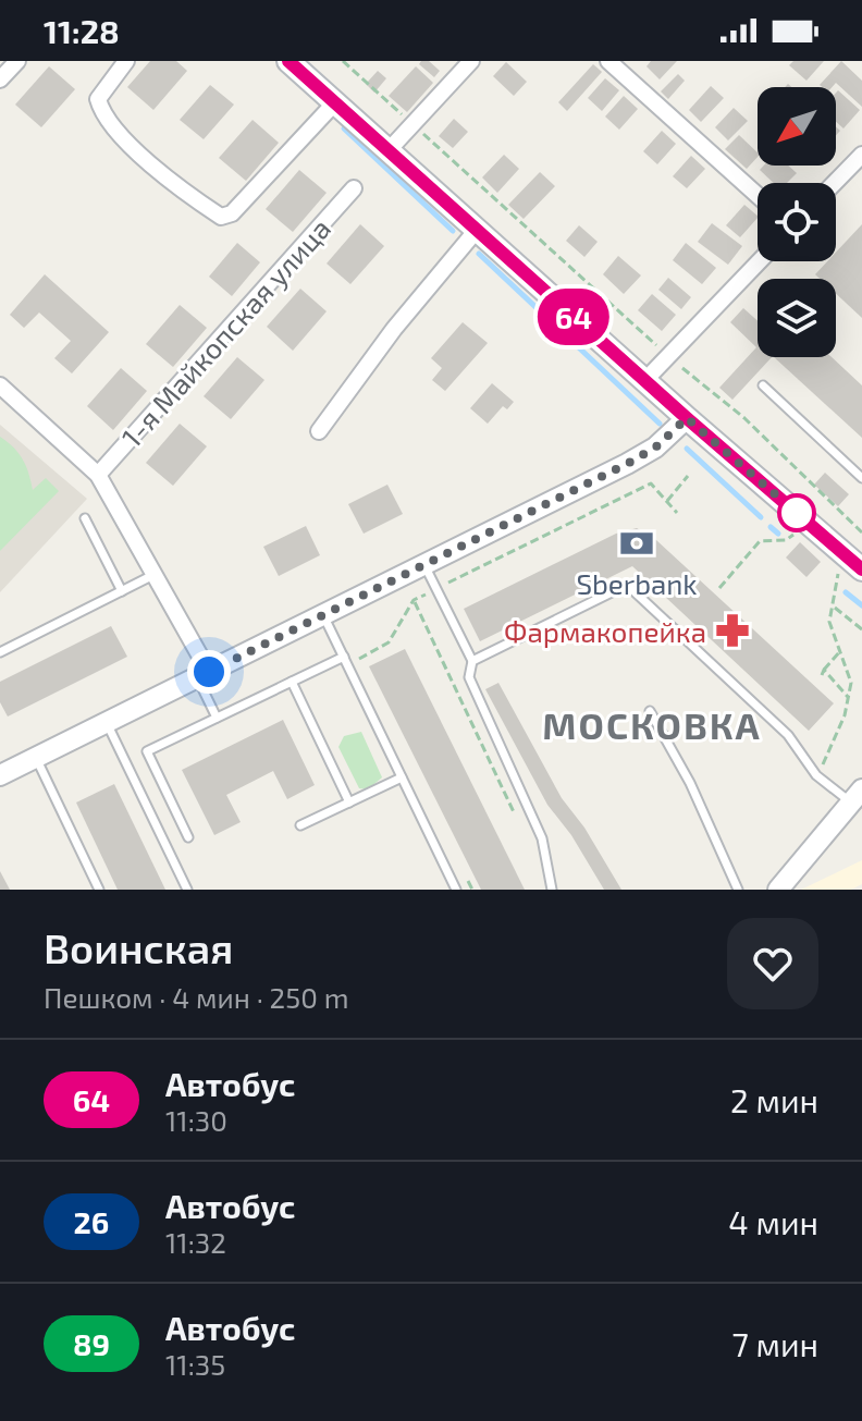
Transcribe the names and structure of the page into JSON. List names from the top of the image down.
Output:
{
  "streets": {
    "street": ["1-я Майкопская улица"]
  },
  "districts": ["МОСКОВКА"],
  "places": {
    "bank": ["Sberbank"],
    "pharmacy": ["Фармакопейка"]
  },
  "lines": ["bus line 64"],
  "north": "bottom left",
  "page": {
    "status": "11:28",
    "on_map": "64",
    "heading": ["Воинская", "Пешком · 4 мин · 250 m"],
    "list": [
      {
        "mark": "64",
        "name": "Автобус",
        "note": "11:30",
        "value": "2 мин"
      },
      {
        "mark": "26",
        "name": "Автобус",
        "note": "11:32",
        "value": "4 мин"
      },
      {
        "mark": "89",
        "name": "Автобус",
        "note": "11:35",
        "value": "7 мин"
      }
    ]
  }
}
